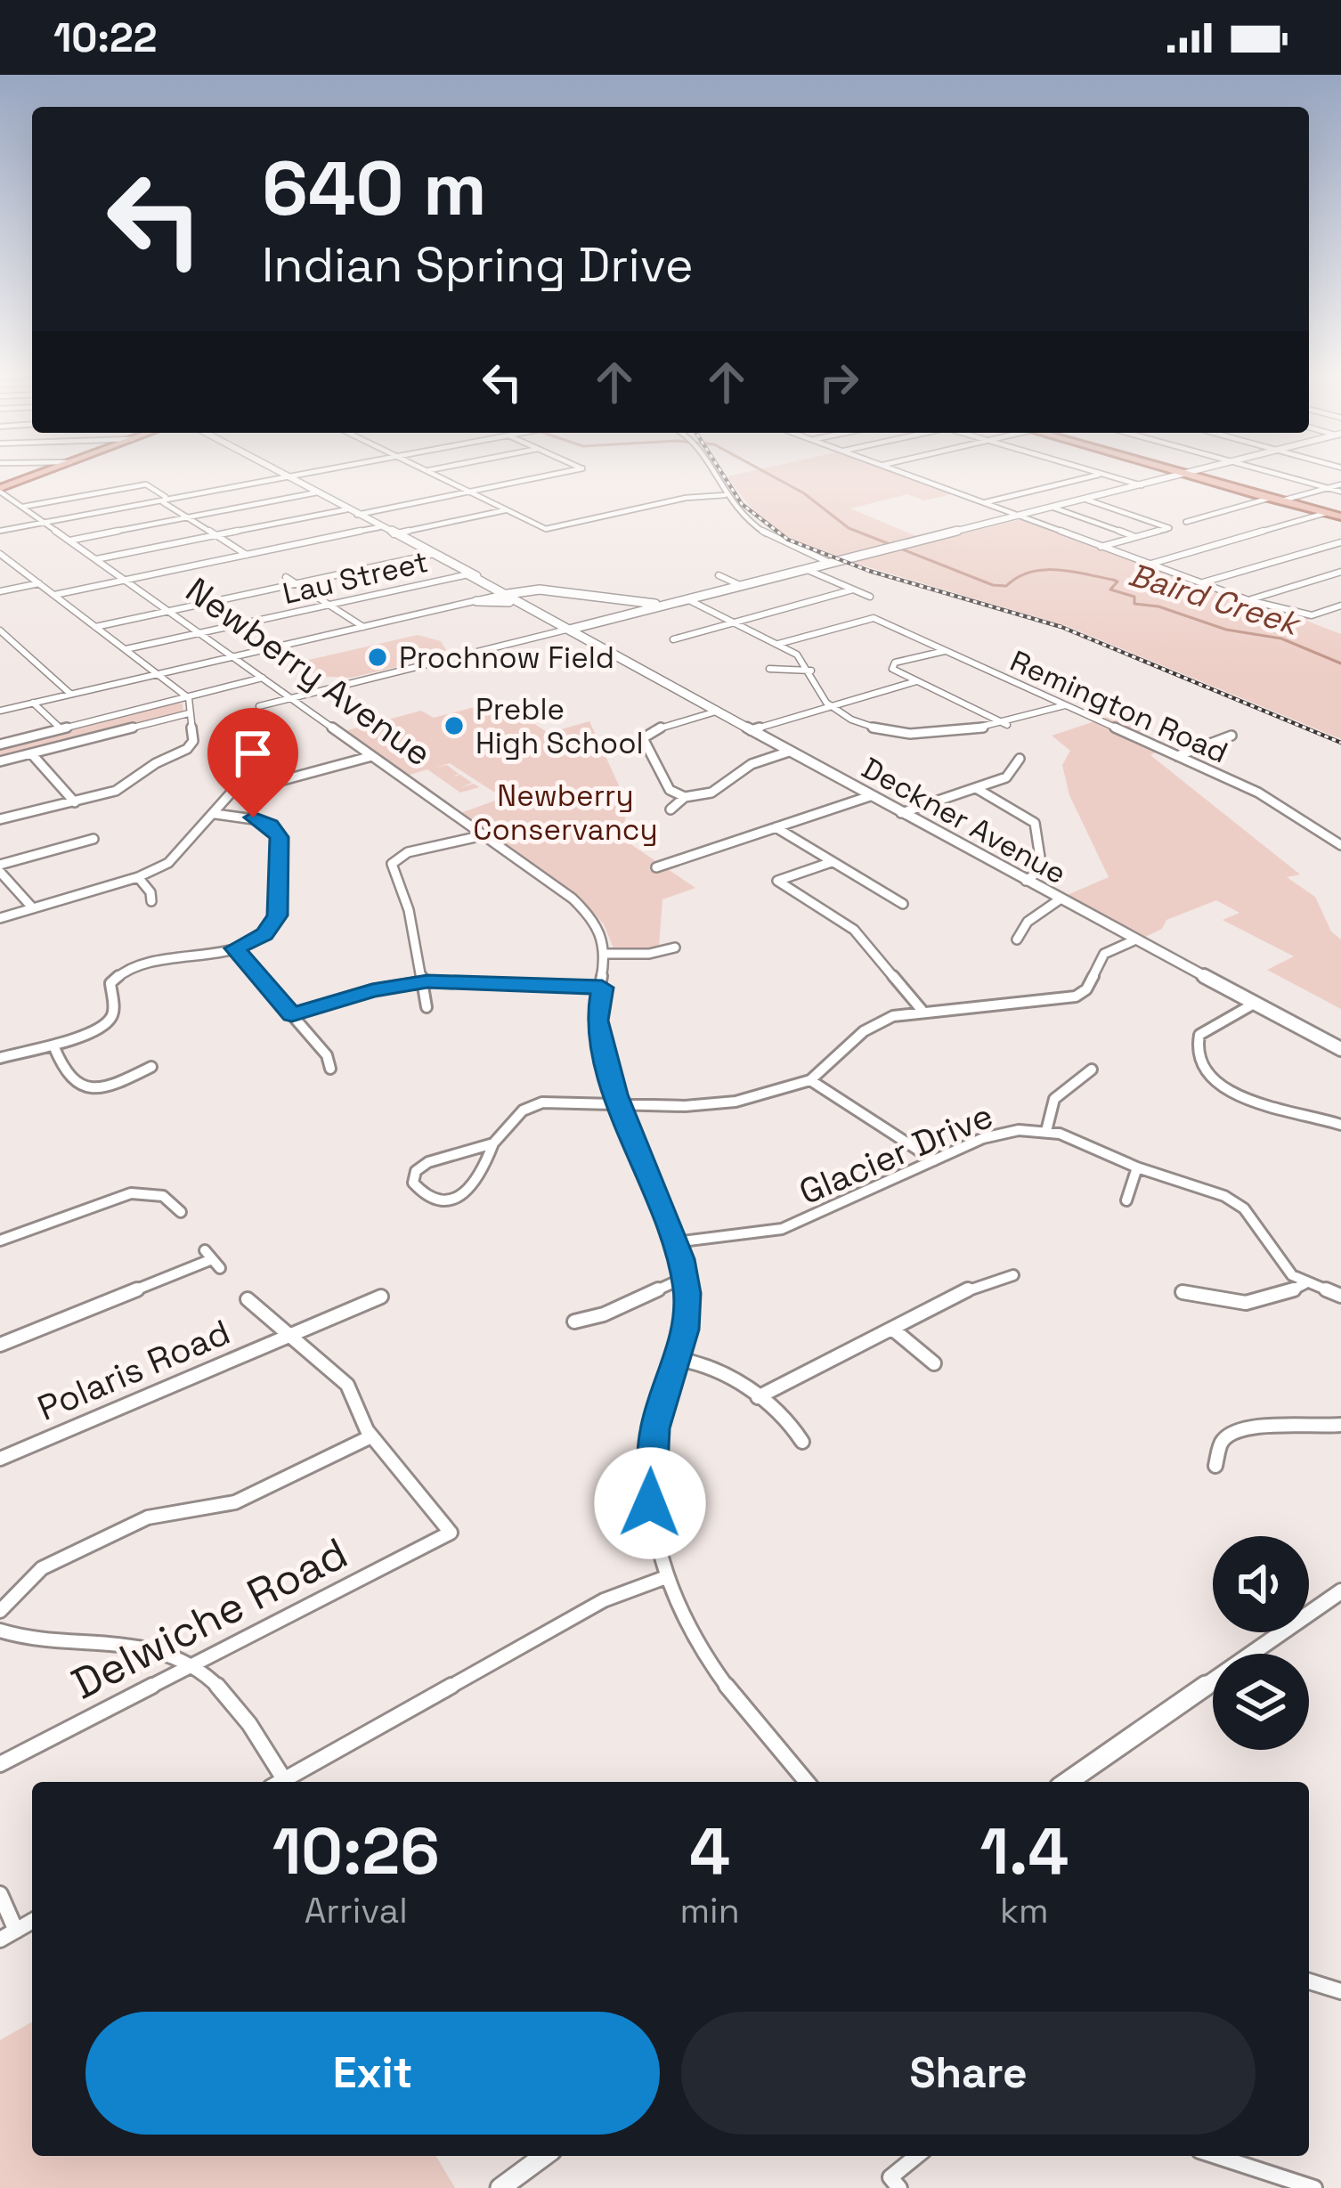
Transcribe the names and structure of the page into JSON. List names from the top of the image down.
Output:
{
  "streets": {
    "street": [
      "Lau Street",
      "Newberry Avenue",
      "Remington Road",
      "Deckner Avenue",
      "Glacier Drive",
      "Polaris Road",
      "Delwiche Road"
    ]
  },
  "crossings": [
    ["Lau Street", "Newberry Avenue"],
    ["Lau Street", "Deckner Avenue"]
  ],
  "water": ["Baird Creek"],
  "parks": ["Newberry Conservancy"],
  "places": ["Prochnow Field", "Preble High School"],
  "page": {
    "status": "10:22",
    "turn": ["640 m", "Indian Spring Drive"],
    "eta": [
      "10:26",
      "Arrival",
      "4",
      "min",
      "1.4",
      "km"
    ],
    "buttons": ["Exit", "Share"]
  }
}
